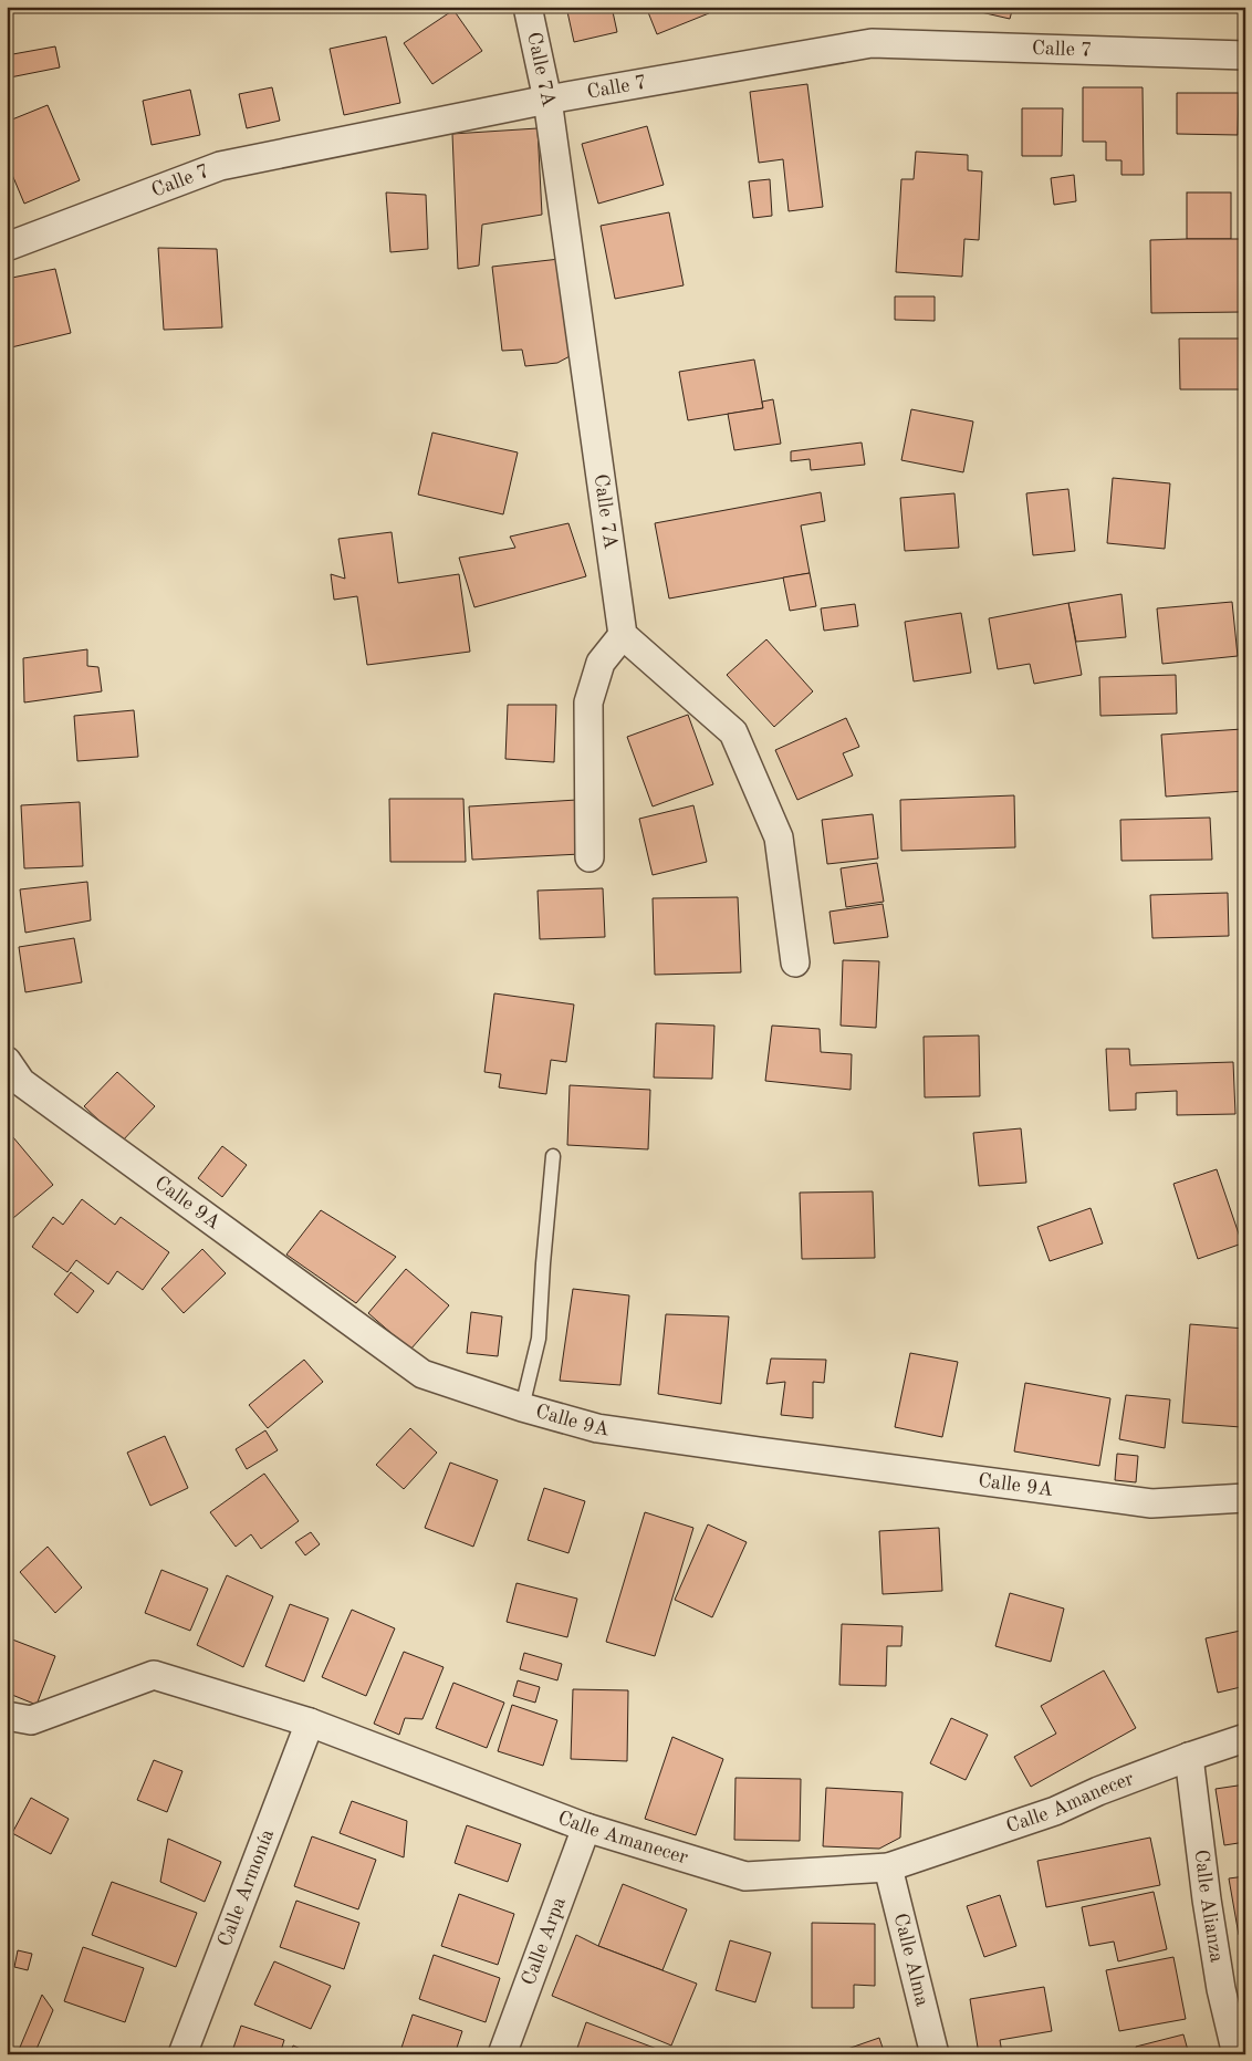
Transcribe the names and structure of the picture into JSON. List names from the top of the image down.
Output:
{
  "streets": {
    "street": [
      "Calle 7",
      "Calle 7A",
      "Calle 9A",
      "Calle Amanecer",
      "Calle Armonía",
      "Calle Alianza",
      "Calle Arpa",
      "Calle Alma"
    ]
  },
  "crossings": [
    ["Calle 7", "Calle 7A"],
    ["Calle Amanecer", "Calle Armonía"],
    ["Calle Amanecer", "Calle Alianza"],
    ["Calle Amanecer", "Calle Arpa"],
    ["Calle Amanecer", "Calle Alma"]
  ]
}
